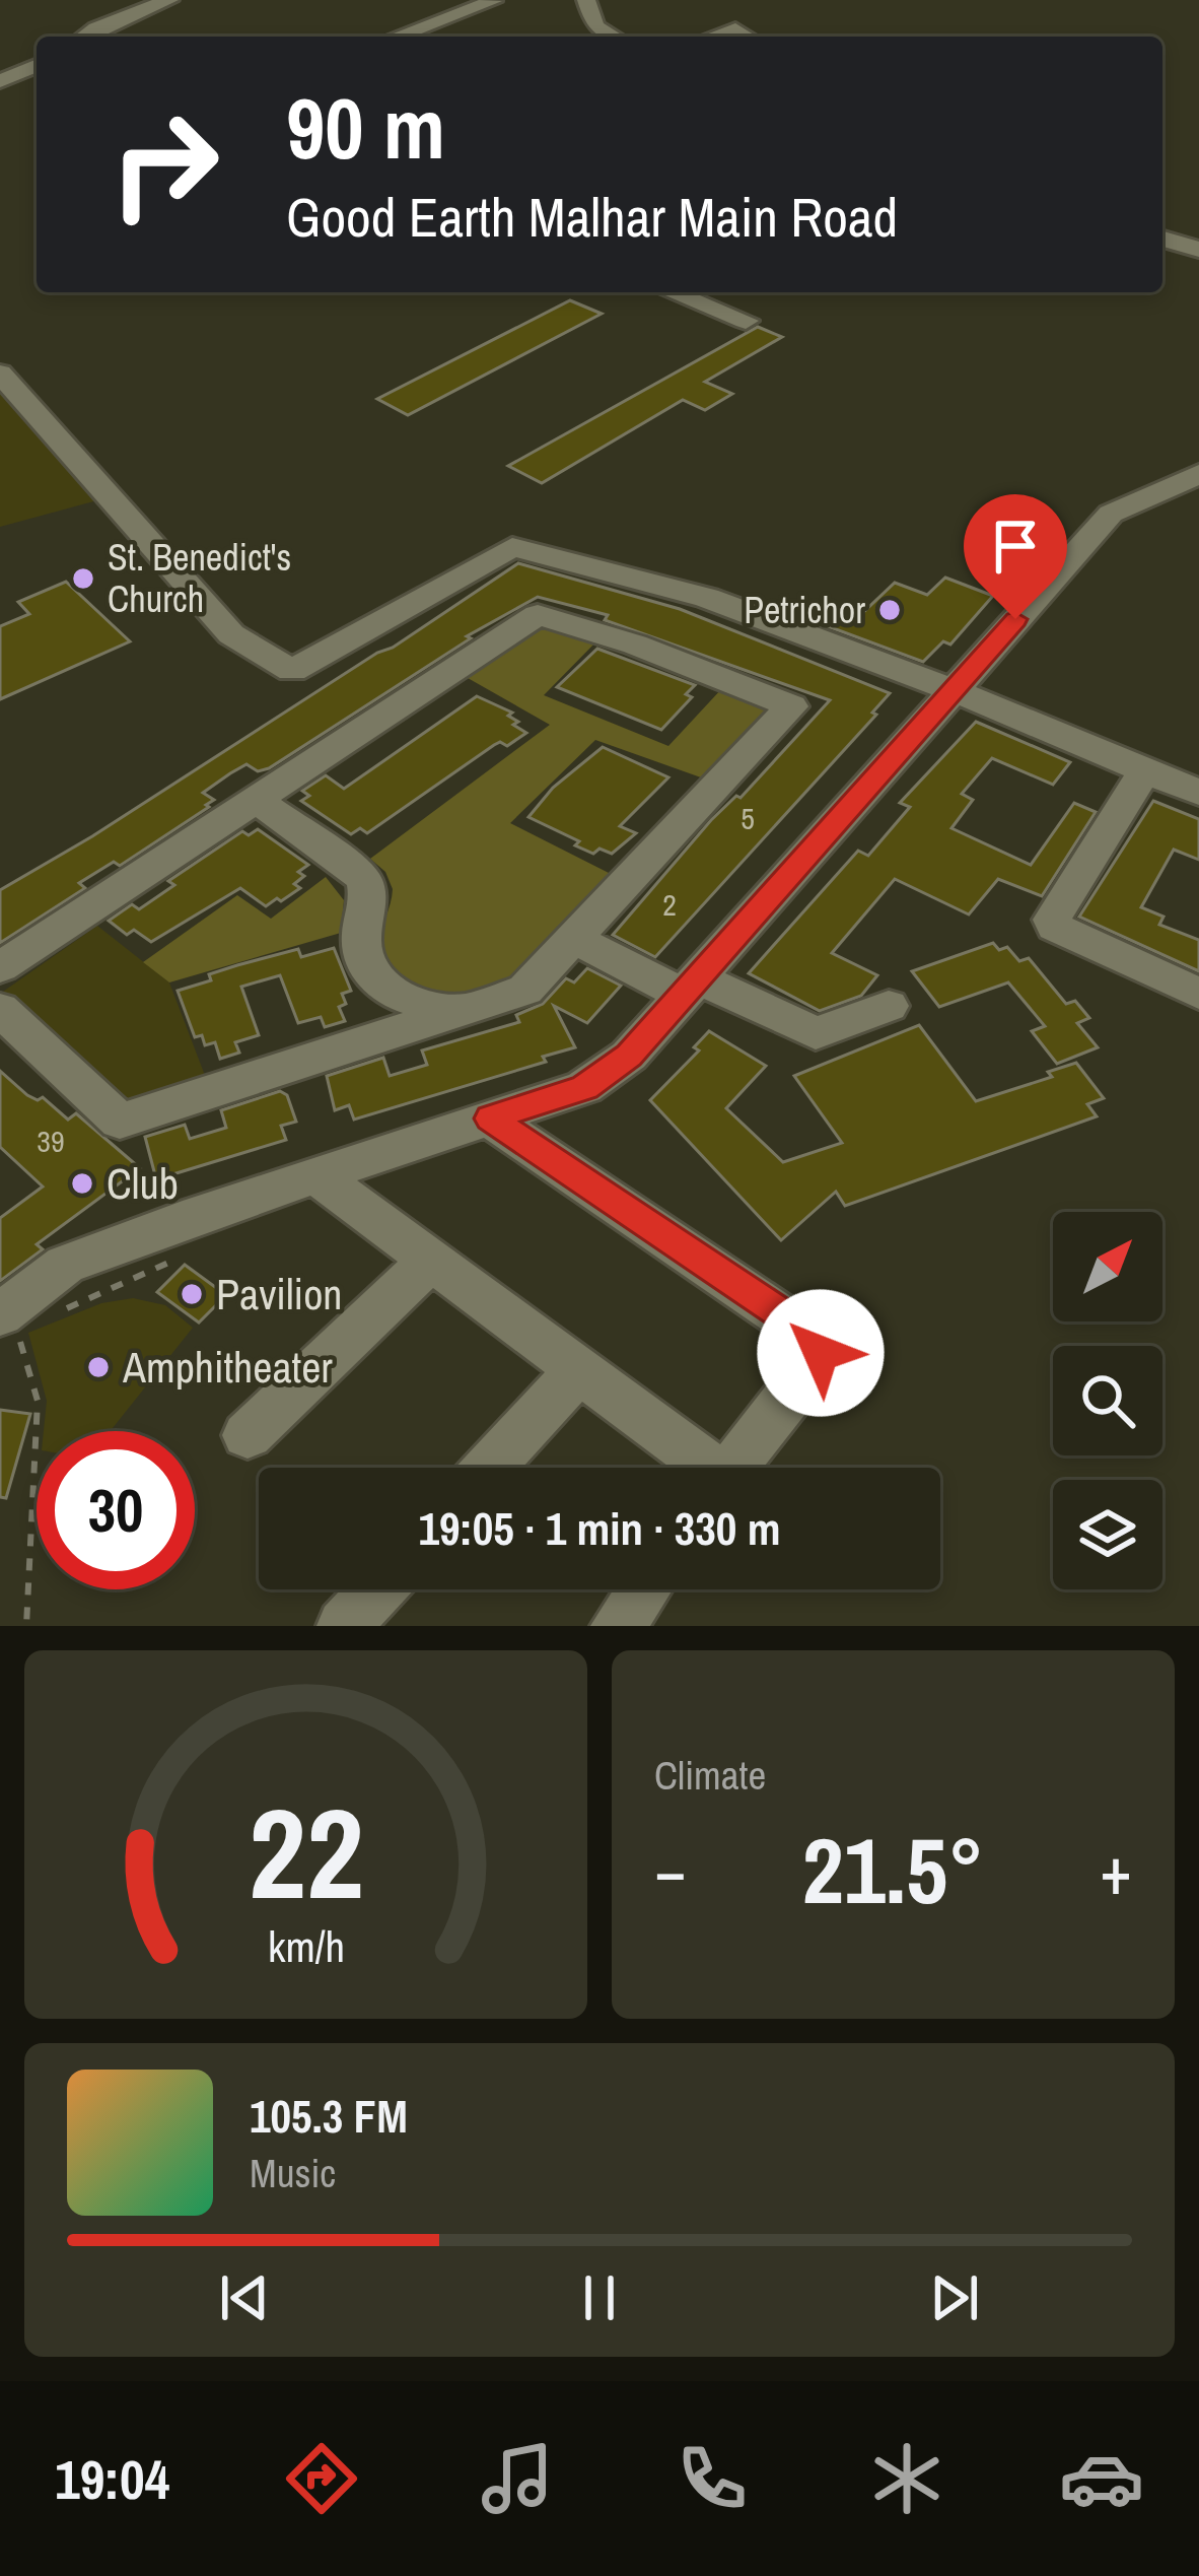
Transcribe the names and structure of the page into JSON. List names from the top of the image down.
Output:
{
  "places": [
    "St. Benedict's Church",
    "Petrichor",
    "Club",
    "Pavilion",
    "Amphitheater"
  ],
  "house_numbers": ["5", "2", "39"],
  "north": "top right",
  "page": {
    "turn": ["90 m", "Good Earth Malhar Main Road"],
    "limit": "30",
    "trip": "19:05 · 1 min · 330 m",
    "tile": "Climate",
    "heat": ["−", "21.5°", "+"],
    "song": ["105.3 FM", "Music"],
    "tabs": "19:04",
    "gauge": ["22", "km/h"]
  }
}
